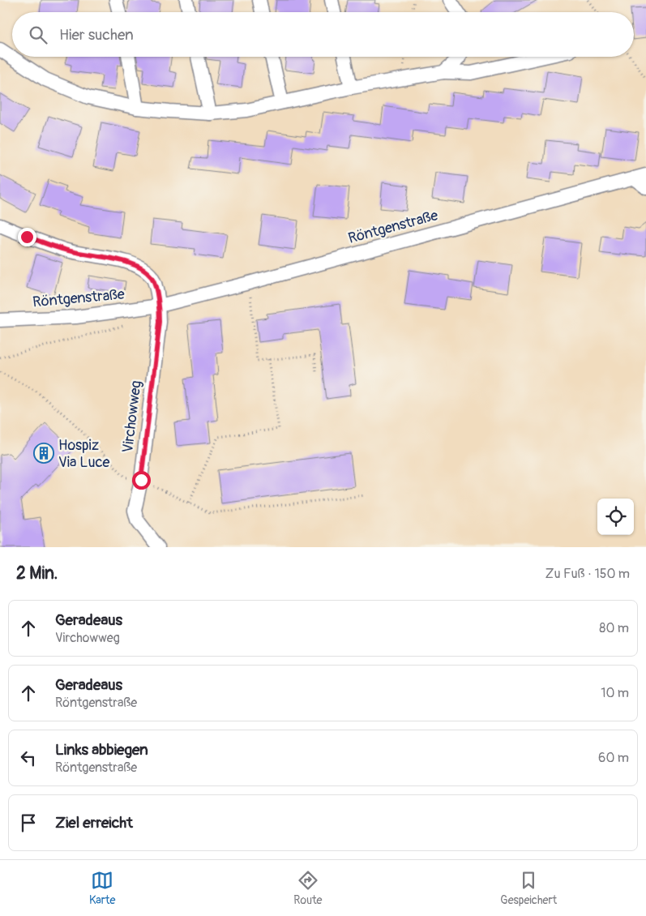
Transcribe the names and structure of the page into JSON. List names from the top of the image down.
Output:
{
  "streets": {
    "street": ["Röntgenstraße", "Virchowweg"]
  },
  "crossings": [
    ["Röntgenstraße", "Virchowweg"]
  ],
  "places": {
    "building": ["Hospiz Via Luce"]
  },
  "page": {
    "search": "Hier suchen",
    "heading": ["2 Min.", "Zu Fuß · 150 m"],
    "list": [
      ["Geradeaus", "Virchowweg", "80 m"],
      ["Geradeaus", "Röntgenstraße", "10 m"],
      ["Links abbiegen", "Röntgenstraße", "60 m"],
      "Ziel erreicht"
    ],
    "nav": ["Karte", "Route", "Gespeichert"]
  }
}
